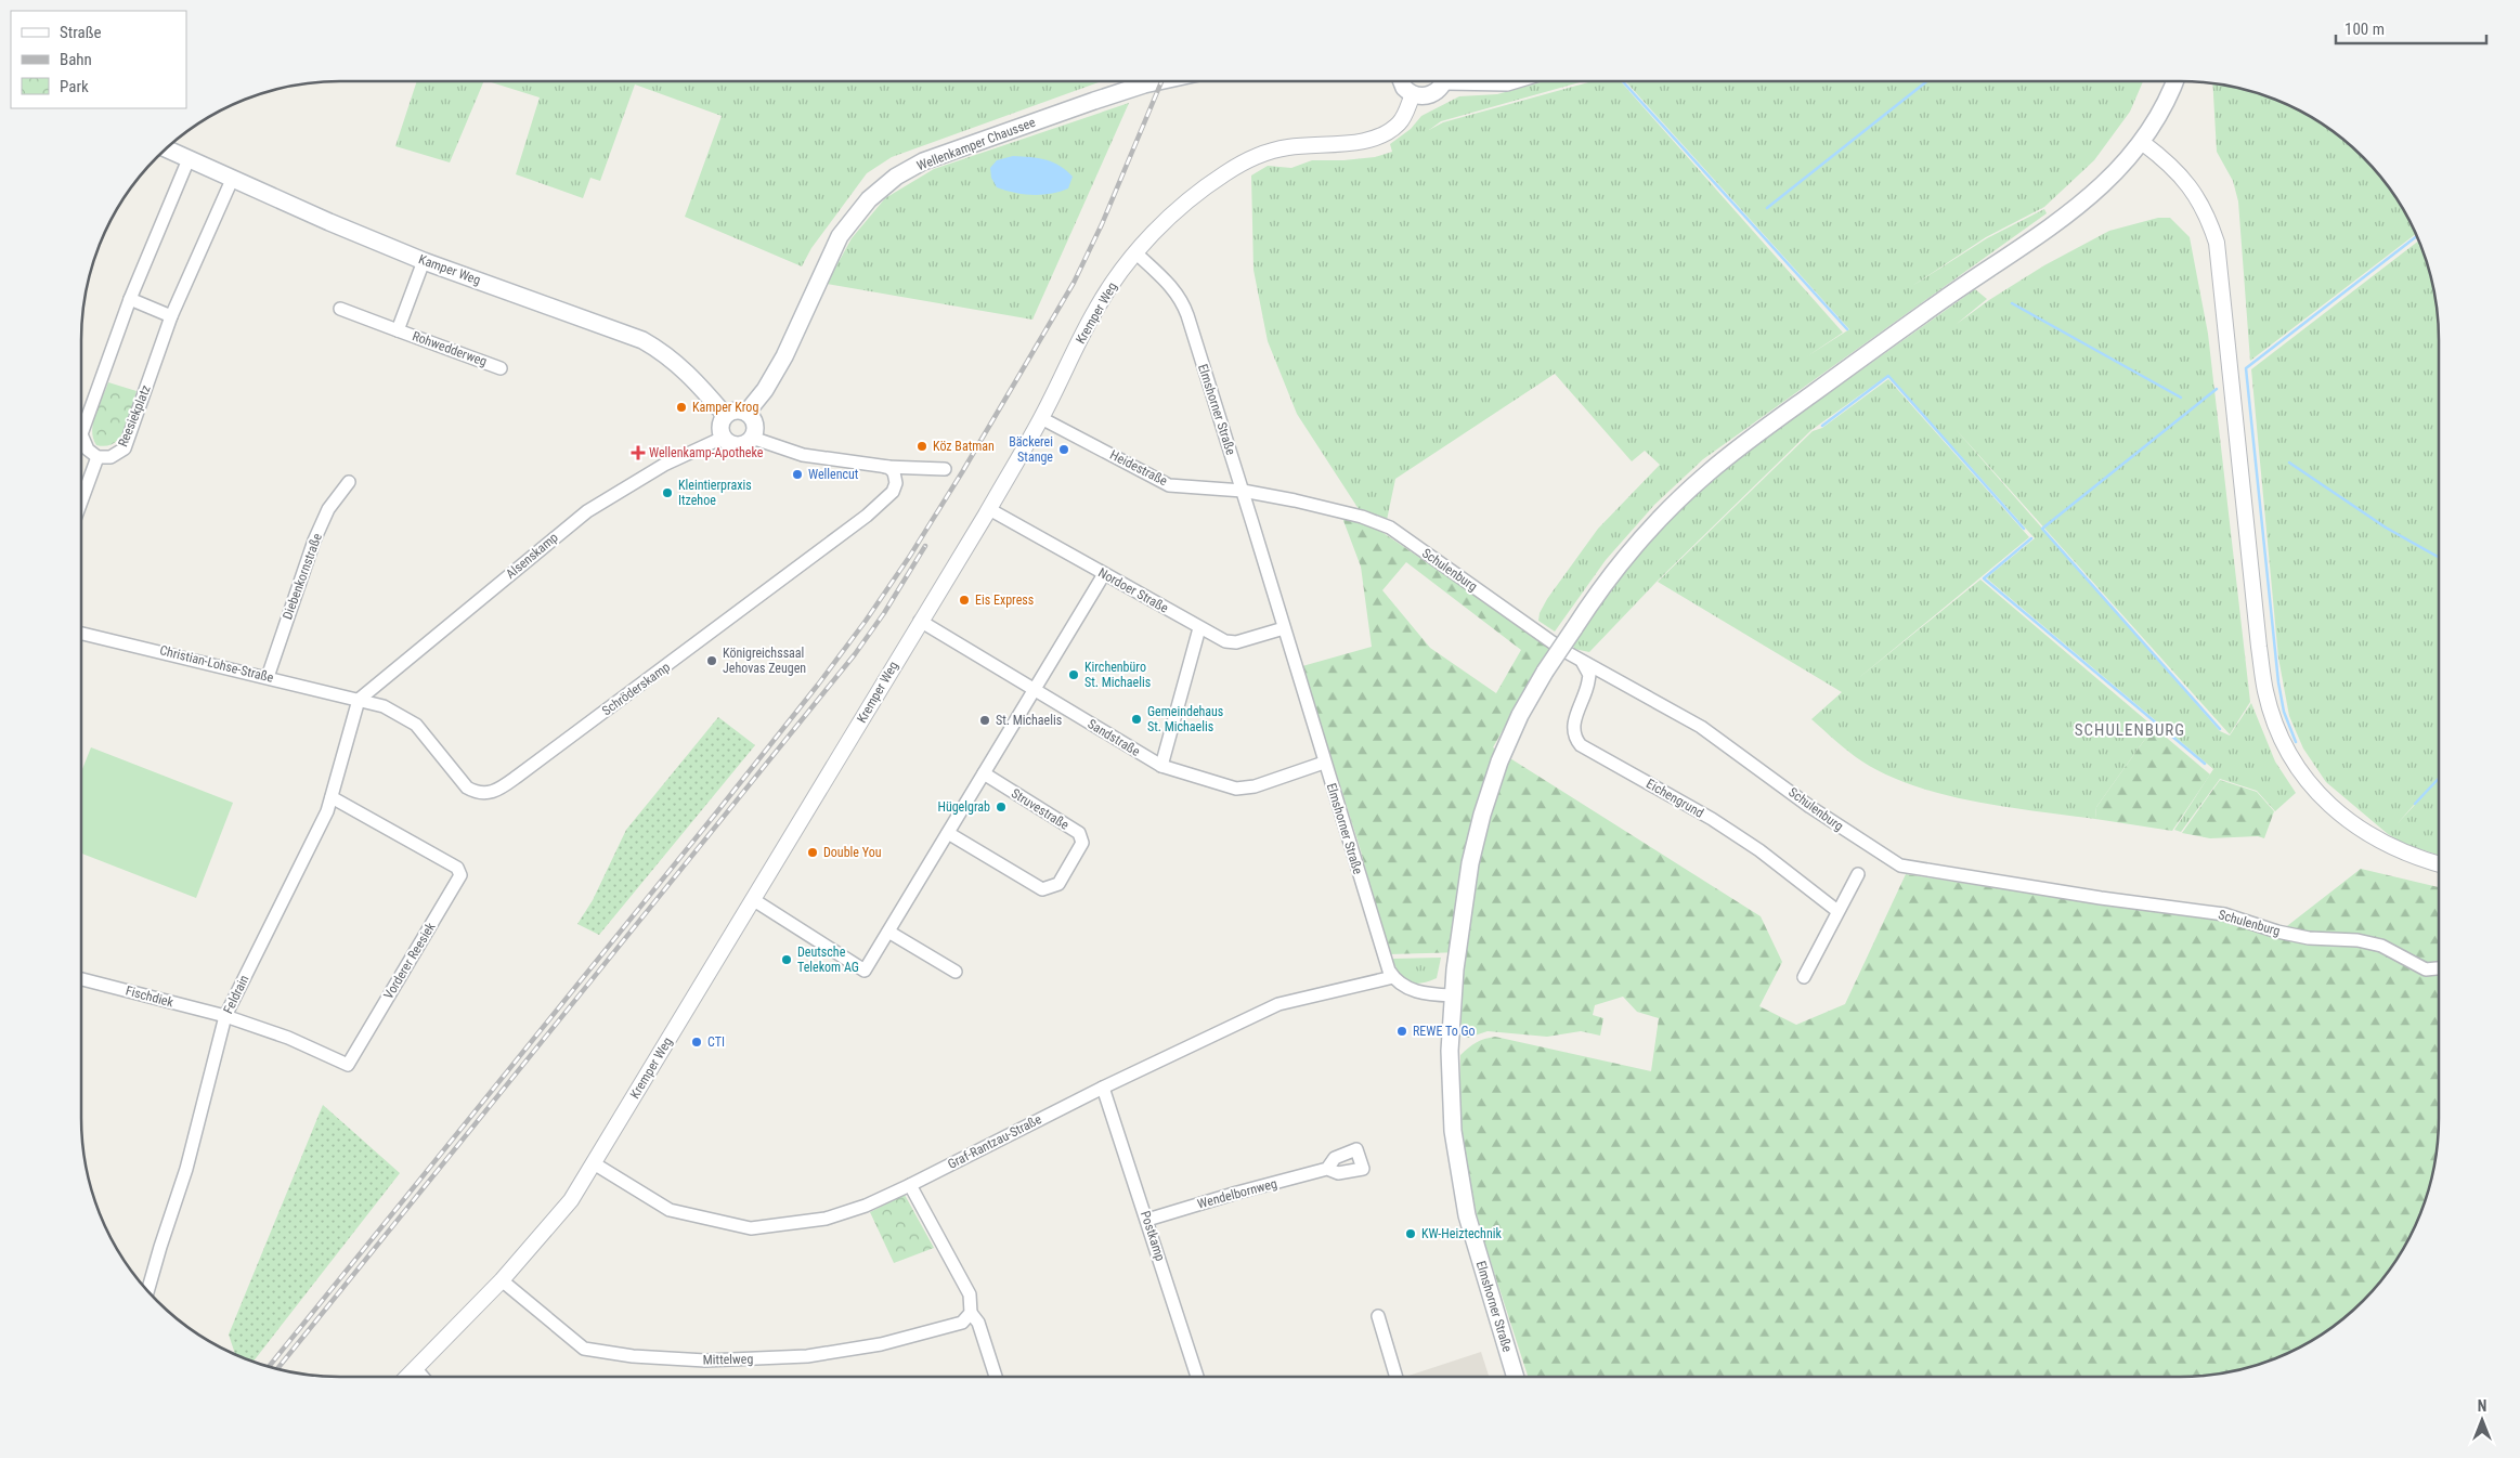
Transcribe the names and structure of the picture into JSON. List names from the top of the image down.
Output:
{
  "streets": {
    "main road": ["Wellenkamper Chaussee", "Kamper Weg", "Elmshorner Straße"],
    "street": [
      "Kremper Weg",
      "Rohwedderweg",
      "Reesiekplatz",
      "Heidestraße",
      "Alsenskamp",
      "Schulenburg",
      "Diebenkornstraße",
      "Nordoer Straße",
      "Christian-Lohse-Straße",
      "Schröderskamp",
      "Sandstraße",
      "Eichengrund",
      "Struvestraße",
      "Vorderer Reesiek",
      "Feldrain",
      "Fischdiek",
      "Graf-Rantzau-Straße",
      "Wendelbornweg",
      "Postkamp",
      "Mittelweg"
    ]
  },
  "crossings": [
    ["Wellenkamper Chaussee", "Kamper Weg"],
    ["Wellenkamper Chaussee", "Alsenskamp"],
    ["Kamper Weg", "Rohwedderweg"],
    ["Kamper Weg", "Reesiekplatz"],
    ["Kamper Weg", "Alsenskamp"],
    ["Kremper Weg", "Elmshorner Straße"],
    ["Kremper Weg", "Heidestraße"],
    ["Kremper Weg", "Nordoer Straße"],
    ["Kremper Weg", "Sandstraße"],
    ["Kremper Weg", "Graf-Rantzau-Straße"],
    ["Kremper Weg", "Mittelweg"],
    ["Elmshorner Straße", "Heidestraße"],
    ["Elmshorner Straße", "Schulenburg"],
    ["Elmshorner Straße", "Nordoer Straße"],
    ["Elmshorner Straße", "Sandstraße"],
    ["Elmshorner Straße", "Graf-Rantzau-Straße"],
    ["Heidestraße", "Schulenburg"],
    ["Alsenskamp", "Christian-Lohse-Straße"],
    ["Alsenskamp", "Schröderskamp"],
    ["Alsenskamp", "Feldrain"],
    ["Schulenburg", "Eichengrund"],
    ["Diebenkornstraße", "Christian-Lohse-Straße"],
    ["Christian-Lohse-Straße", "Schröderskamp"],
    ["Christian-Lohse-Straße", "Feldrain"],
    ["Schröderskamp", "Feldrain"],
    ["Vorderer Reesiek", "Feldrain"],
    ["Vorderer Reesiek", "Fischdiek"],
    ["Feldrain", "Fischdiek"],
    ["Graf-Rantzau-Straße", "Postkamp"],
    ["Wendelbornweg", "Postkamp"]
  ],
  "districts": ["SCHULENBURG"],
  "places": {
    "other": [
      "Kamper Krog",
      "Köz Batman",
      "Bäckerei Stange",
      "Wellencut",
      "Kleintierpraxis Itzehoe",
      "Eis Express",
      "Königreichssaal Jehovas Zeugen",
      "Kirchenbüro St. Michaelis",
      "Gemeindehaus St. Michaelis",
      "St. Michaelis",
      "Hügelgrab",
      "Double You",
      "Deutsche Telekom AG",
      "REWE To Go",
      "CTI",
      "KW-Heiztechnik"
    ],
    "health": ["Wellenkamp-Apotheke"]
  },
  "legend": ["Straße", "Bahn", "Park"],
  "scale_bar": "100 m",
  "north": "top"
}
